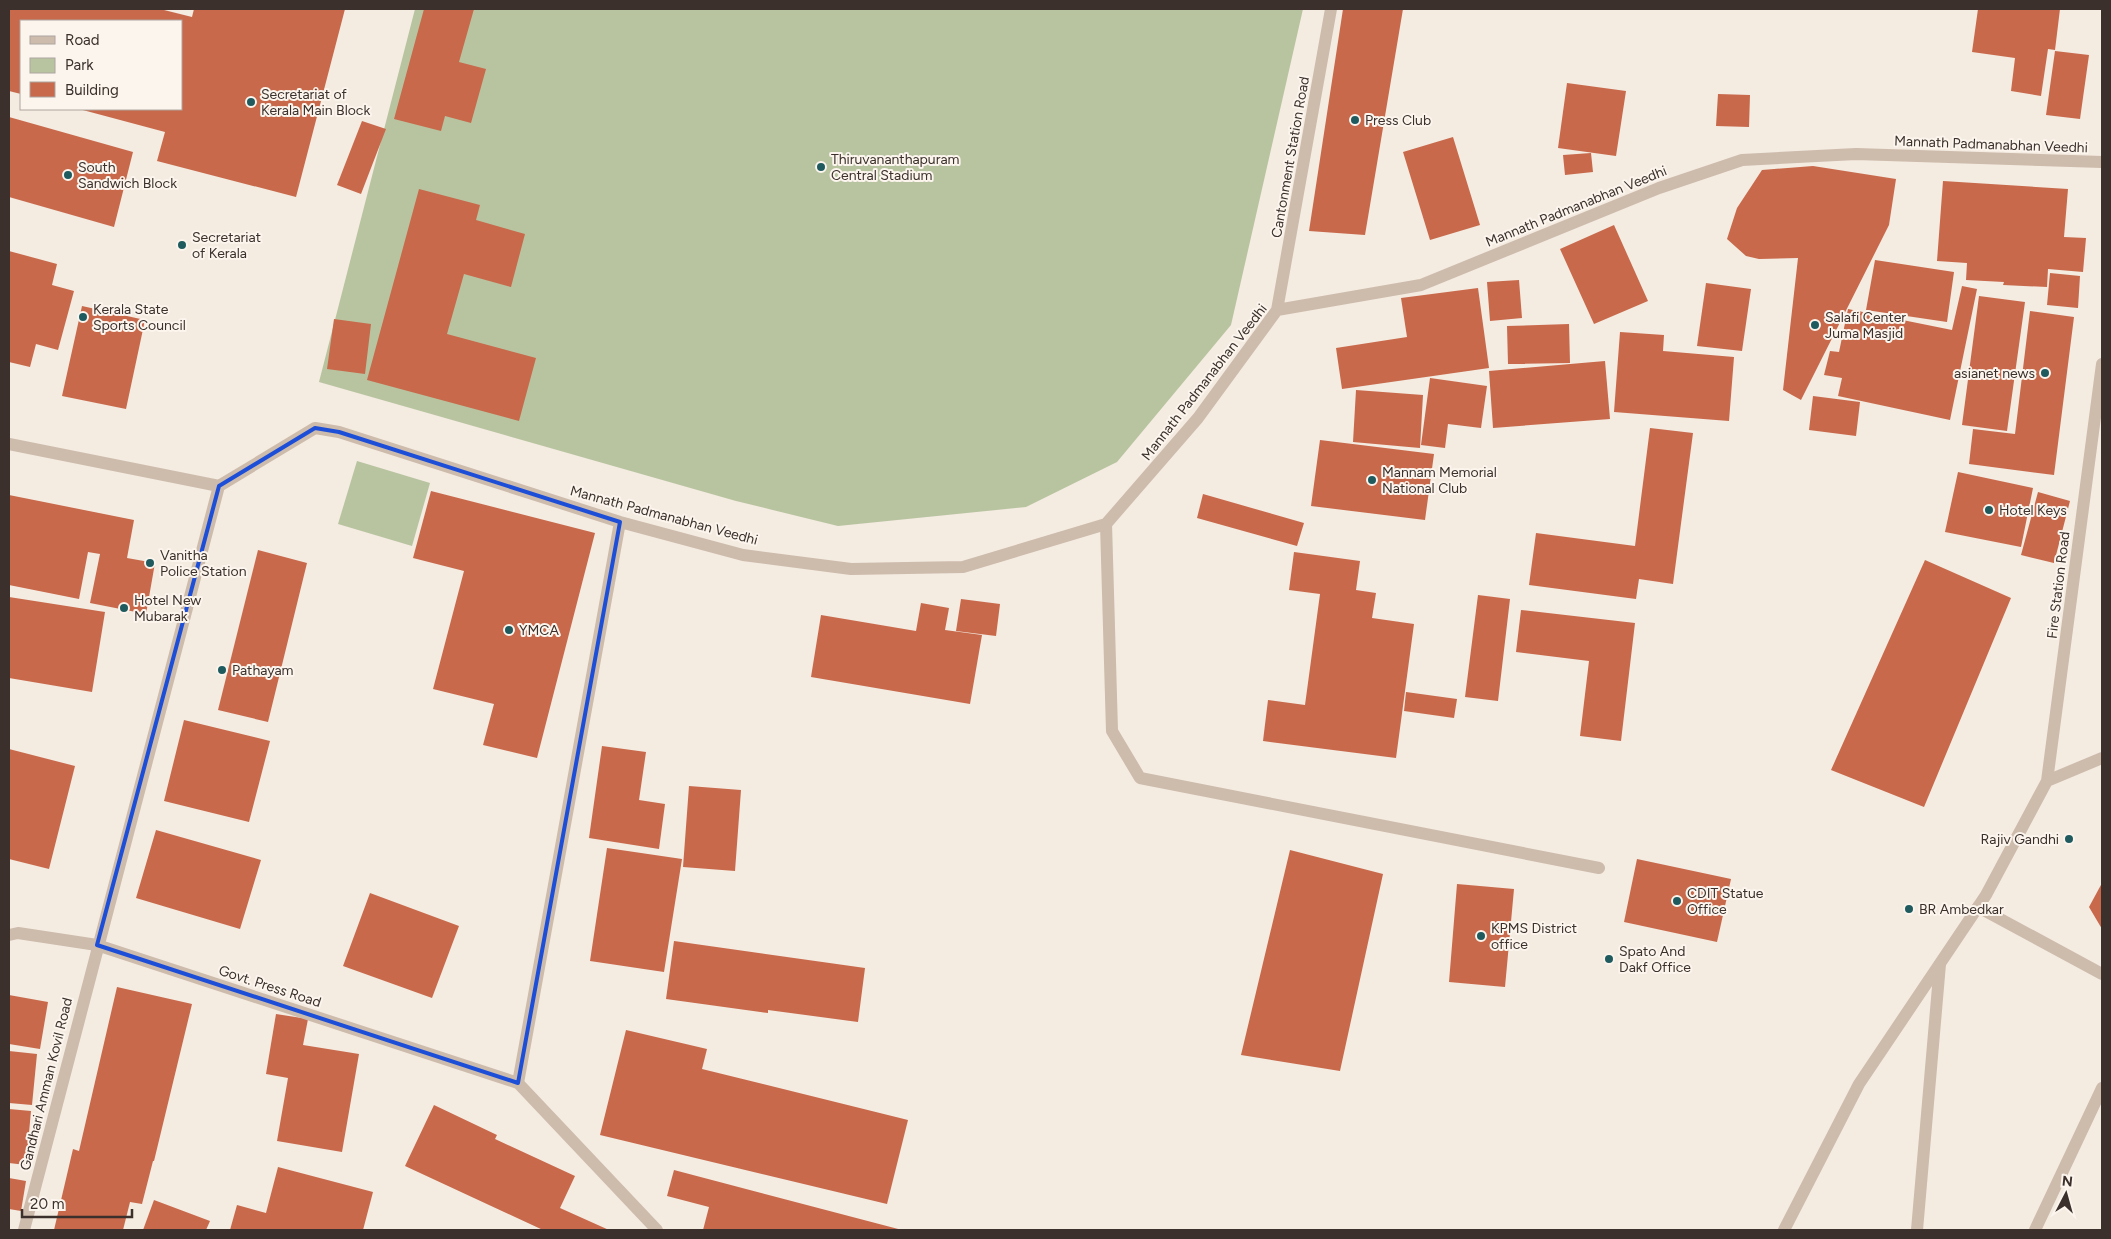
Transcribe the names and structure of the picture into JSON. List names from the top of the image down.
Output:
{
  "streets": {
    "street": [
      "Mannath Padmanabhan Veedhi",
      "Cantonment Station Road",
      "Fire Station Road",
      "Govt. Press Road",
      "Gandhari Amman Kovil Road"
    ]
  },
  "crossings": [
    ["Mannath Padmanabhan Veedhi", "Cantonment Station Road"],
    ["Mannath Padmanabhan Veedhi", "Gandhari Amman Kovil Road"],
    ["Govt. Press Road", "Gandhari Amman Kovil Road"]
  ],
  "places": [
    "Secretariat of Kerala Main Block",
    "Press Club",
    "Thiruvananthapuram Central Stadium",
    "South Sandwich Block",
    "Secretariat of Kerala",
    "Kerala State Sports Council",
    "Salafi Center Juma Masjid",
    "asianet news",
    "Mannam Memorial National Club",
    "Hotel Keys",
    "Vanitha Police Station",
    "Hotel New Mubarak",
    "YMCA",
    "Pathayam",
    "Rajiv Gandhi",
    "CDIT Statue Office",
    "BR Ambedkar",
    "KPMS District office",
    "Spato And Dakf Office"
  ],
  "legend": ["Road", "Park", "Building"],
  "scale_bar": "20 m",
  "north": "top"
}
